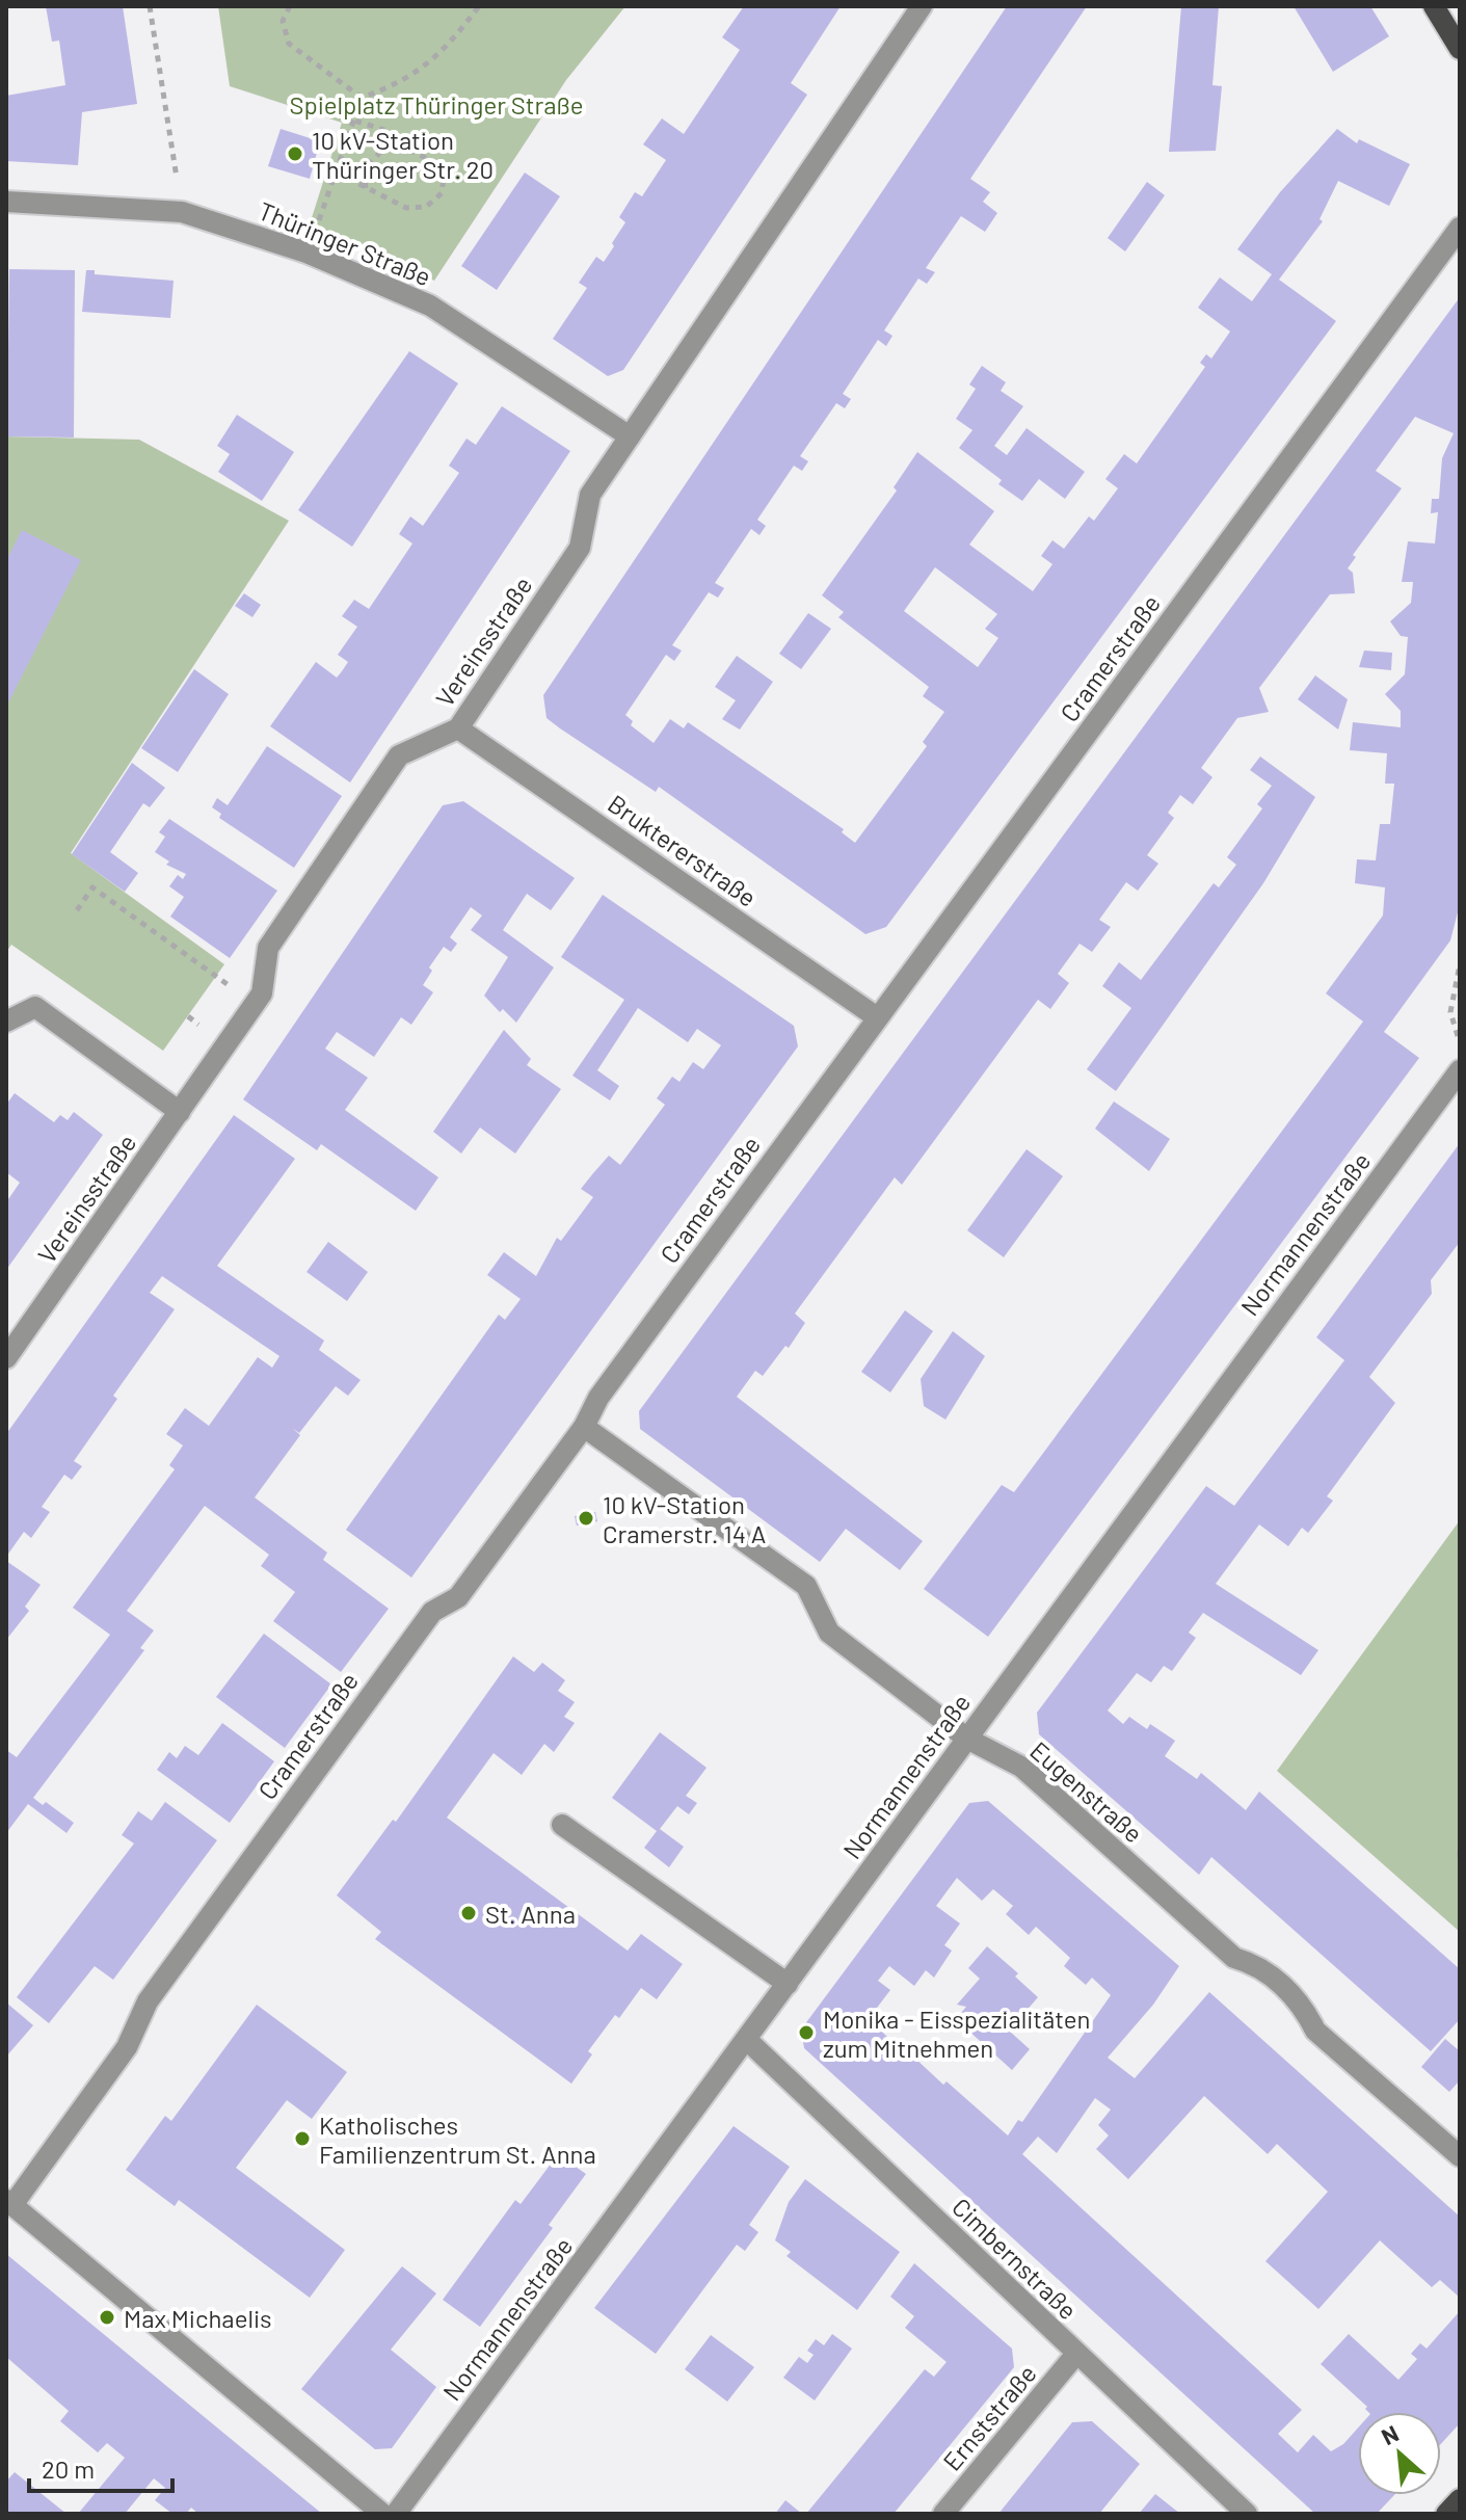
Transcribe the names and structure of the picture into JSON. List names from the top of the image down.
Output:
{
  "streets": {
    "street": [
      "Thüringer Straße",
      "Vereinsstraße",
      "Cramerstraße",
      "Bruktererstraße",
      "Normannenstraße",
      "Eugenstraße",
      "Cimbernstraße",
      "Ernststraße"
    ]
  },
  "crossings": [
    ["Thüringer Straße", "Vereinsstraße"],
    ["Vereinsstraße", "Bruktererstraße"],
    ["Cramerstraße", "Bruktererstraße"],
    ["Cramerstraße", "Eugenstraße"],
    ["Normannenstraße", "Eugenstraße"],
    ["Normannenstraße", "Cimbernstraße"],
    ["Cimbernstraße", "Ernststraße"]
  ],
  "parks": ["Spielplatz Thüringer Straße"],
  "places": [
    "10 kV-Station Thüringer Str. 20",
    "10 kV-Station Cramerstr. 14 A",
    "St. Anna",
    "Monika - Eisspezialitäten zum Mitnehmen",
    "Katholisches Familienzentrum St. Anna",
    "Max Michaelis"
  ],
  "scale_bar": "20 m",
  "north": "top left"
}
